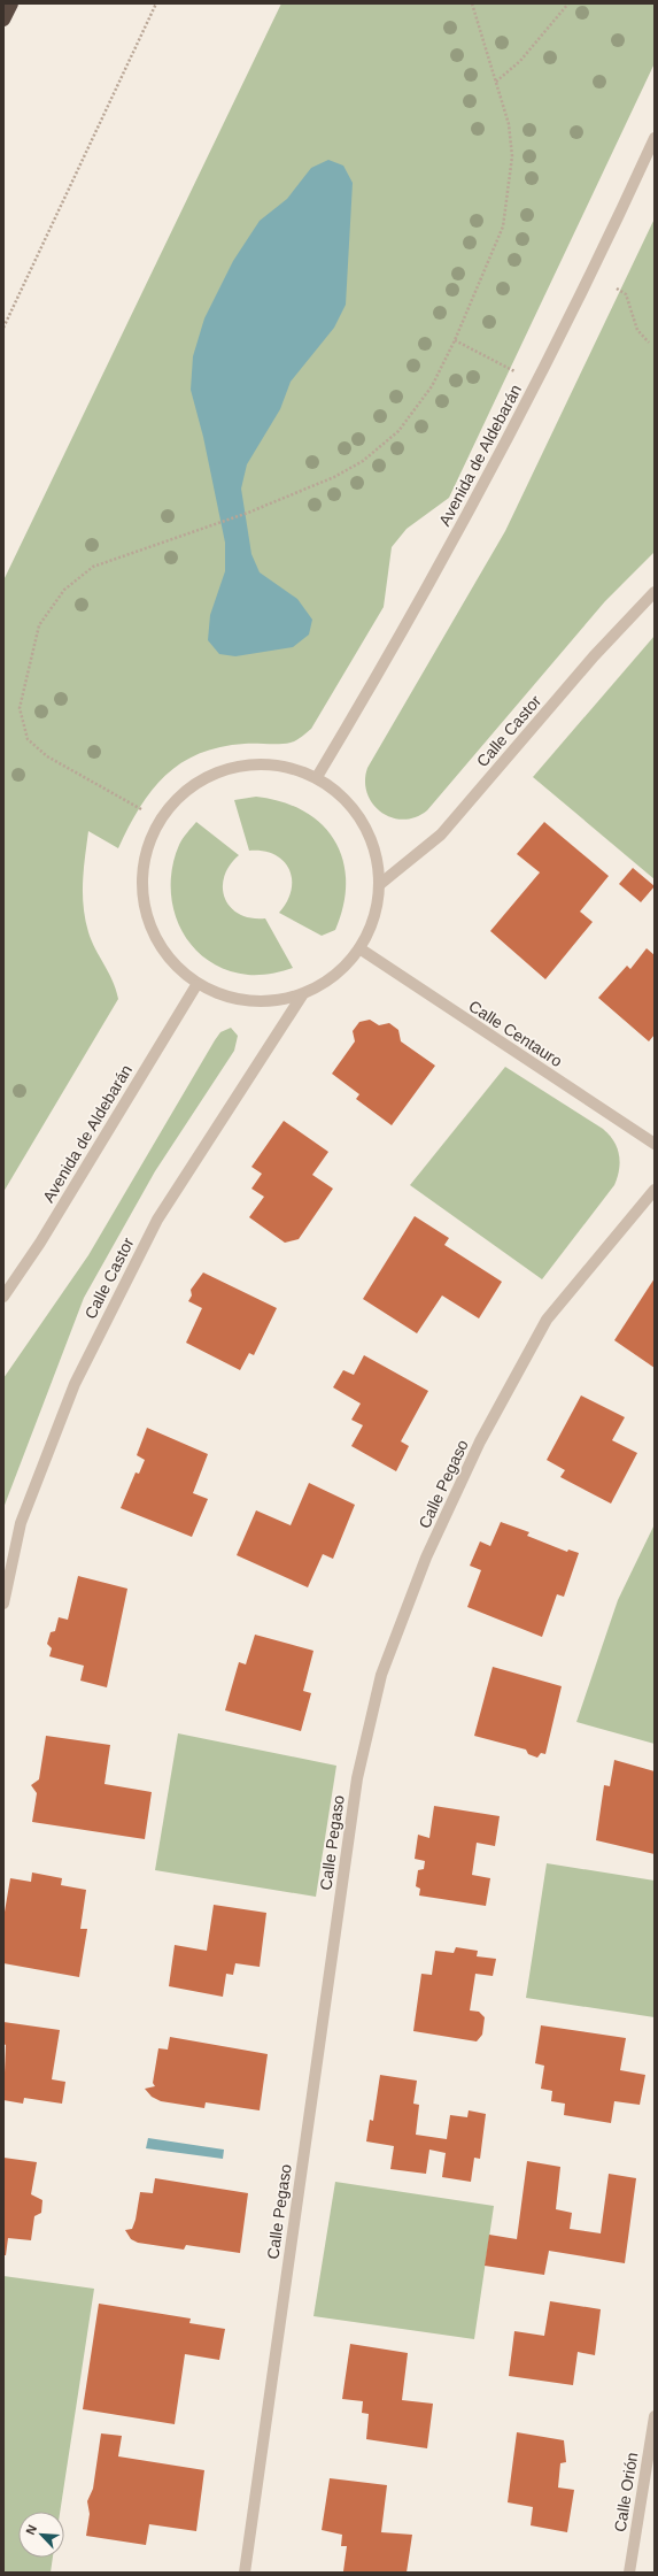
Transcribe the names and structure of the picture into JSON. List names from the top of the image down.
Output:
{
  "streets": {
    "street": [
      "Avenida de Aldebarán",
      "Calle Castor",
      "Calle Centauro",
      "Calle Pegaso",
      "Calle Orión"
    ]
  },
  "north": "top left"
}
